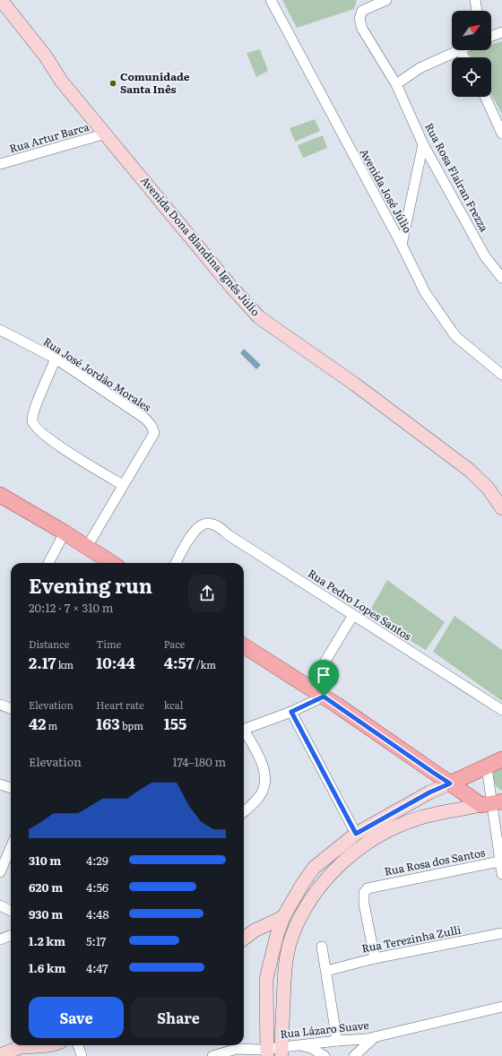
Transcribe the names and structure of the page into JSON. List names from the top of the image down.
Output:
{
  "streets": {
    "main road": ["Avenida Dona Blandina Ignês Júlio"],
    "street": [
      "Rua Artur Barca",
      "Rua Rosa Flairan Frezza",
      "Avenida José Júlio",
      "Rua José Jordão Morales",
      "Rua Pedro Lopes Santos",
      "Rua Rosa dos Santos",
      "Rua Terezinha Zulli",
      "Rua Lázaro Suave"
    ]
  },
  "crossings": [
    ["Rua Artur Barca", "Avenida Dona Blandina Ignês Júlio"],
    ["Rua Rosa dos Santos", "Rua Terezinha Zulli"]
  ],
  "places": ["Comunidade Santa Inês"],
  "north": "top right",
  "page": {
    "heading": ["Evening run", "20:12 · 7 × 310 m"],
    "stats": [
      ["Distance", "2.17 km"],
      ["Time", "10:44"],
      ["Pace", "4:57 /km"],
      ["Elevation", "42 m"],
      ["Heart rate", "163 bpm"],
      ["kcal", "155"]
    ],
    "chart": ["Elevation", "174–180 m"],
    "list": [
      {
        "name": "310 m",
        "note": "4:29"
      },
      {
        "name": "620 m",
        "note": "4:56"
      },
      {
        "name": "930 m",
        "note": "4:48"
      },
      {
        "name": "1.2 km",
        "note": "5:17"
      },
      {
        "name": "1.6 km",
        "note": "4:47"
      }
    ],
    "buttons": ["Save", "Share"]
  }
}
